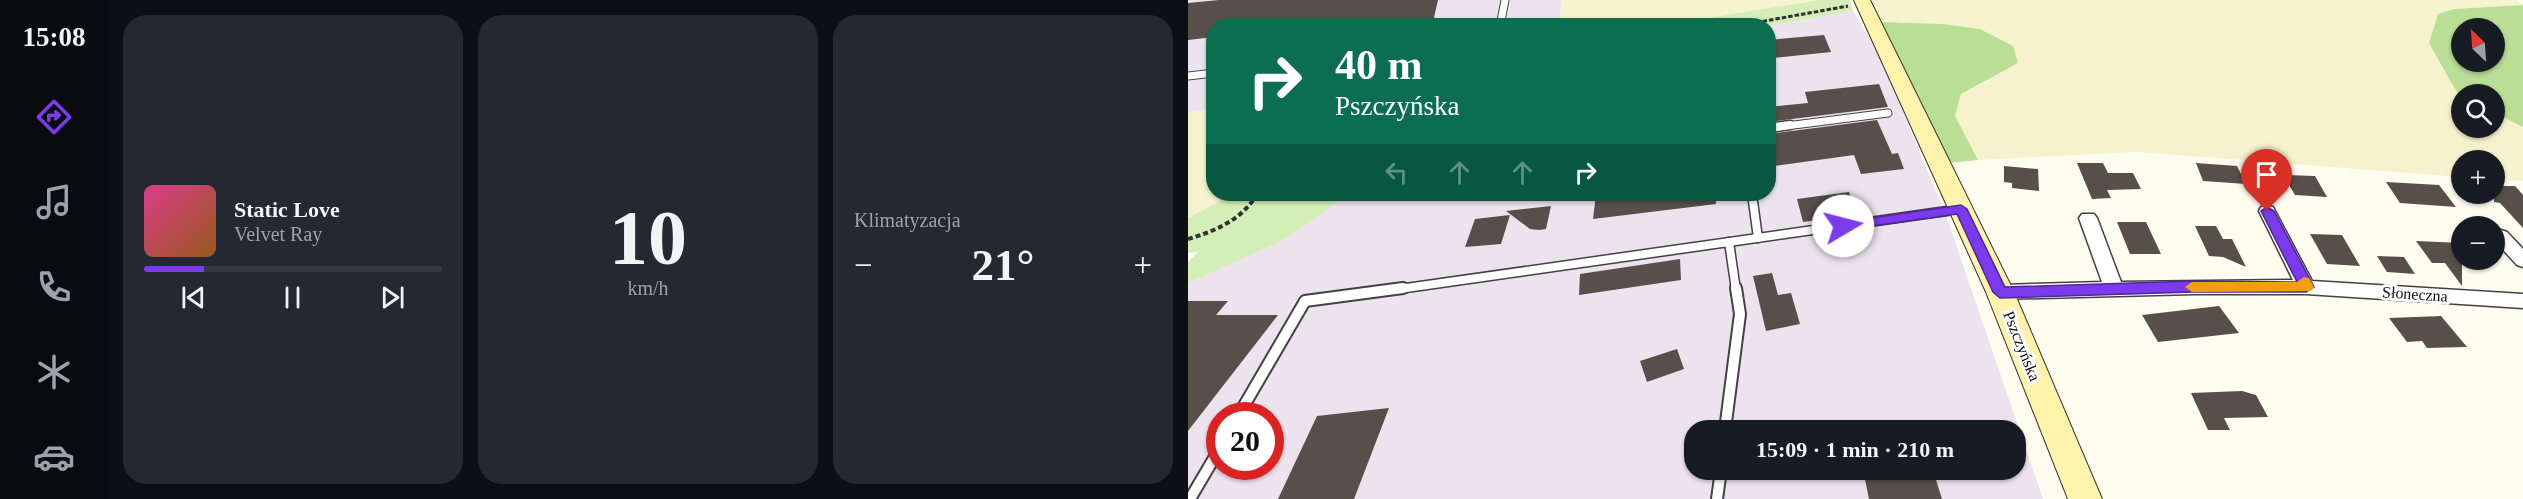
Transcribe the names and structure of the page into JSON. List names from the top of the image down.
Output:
{
  "streets": {
    "main road": ["Pszczyńska"],
    "street": ["Słoneczna"]
  },
  "crossings": [
    ["Słoneczna", "Pszczyńska"]
  ],
  "north": "top left",
  "page": {
    "tabs": "15:08",
    "tile": [
      ["10", "km/h"],
      "Klimatyzacja"
    ],
    "map_buttons": ["+", "−"],
    "turn": ["40 m", "Pszczyńska"],
    "song": ["Static Love", "Velvet Ray"],
    "heat": ["−", "21°", "+"],
    "limit": "20",
    "trip": "15:09 · 1 min · 210 m"
  }
}
